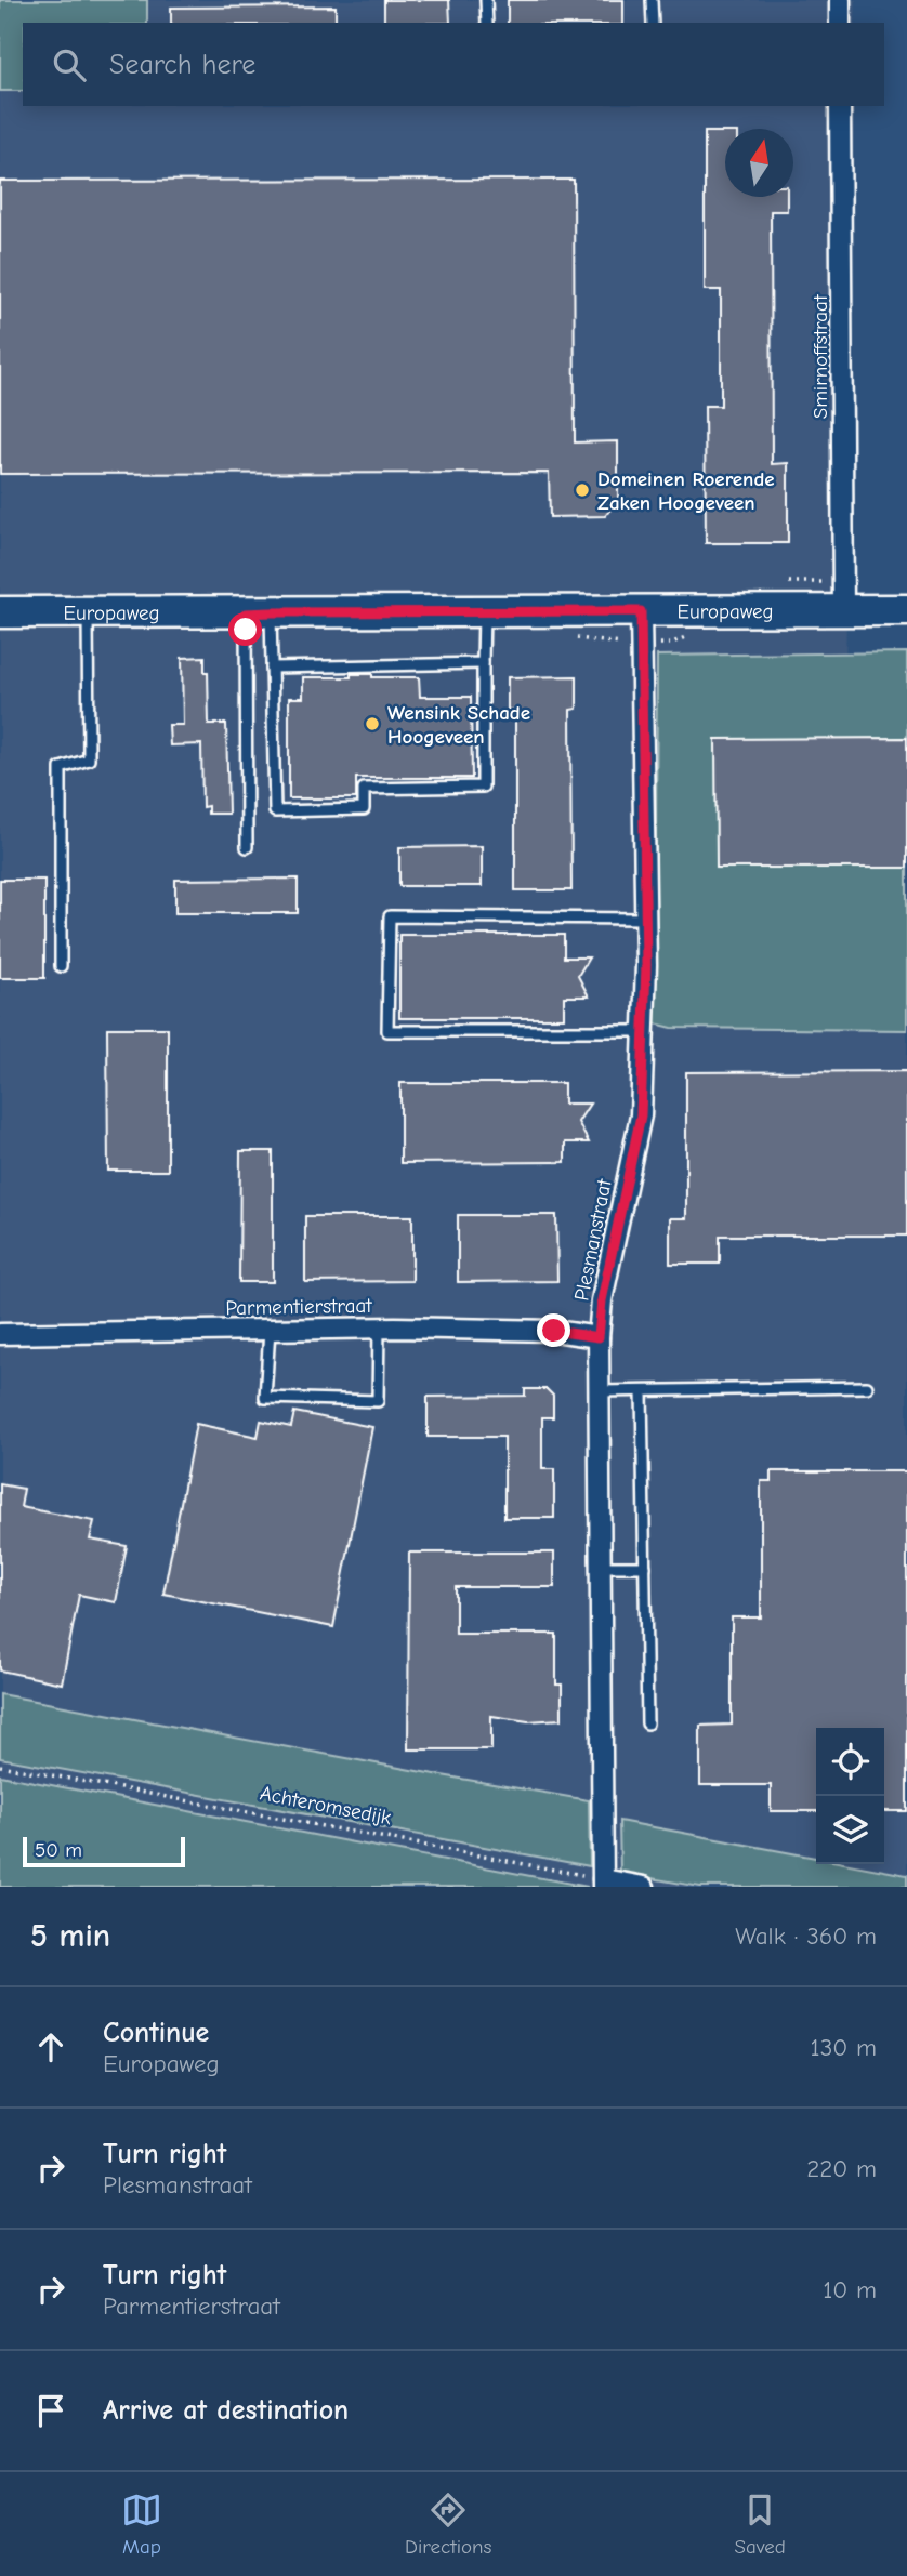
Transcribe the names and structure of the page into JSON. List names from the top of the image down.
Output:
{
  "streets": {
    "main road": ["Europaweg"],
    "street": ["Smirnoffstraat", "Plesmanstraat", "Parmentierstraat"],
    "path": ["Achteromsedijk"]
  },
  "crossings": [
    ["Smirnoffstraat", "Europaweg"],
    ["Europaweg", "Plesmanstraat"],
    ["Plesmanstraat", "Parmentierstraat"],
    ["Plesmanstraat", "Achteromsedijk"]
  ],
  "places": ["Domeinen Roerende Zaken Hoogeveen", "Wensink Schade Hoogeveen"],
  "scale_bar": "50 m",
  "north": "top",
  "page": {
    "search": "Search here",
    "scale": "50 m",
    "heading": ["5 min", "Walk · 360 m"],
    "list": [
      ["Continue", "Europaweg", "130 m"],
      ["Turn right", "Plesmanstraat", "220 m"],
      ["Turn right", "Parmentierstraat", "10 m"],
      "Arrive at destination"
    ],
    "nav": ["Map", "Directions", "Saved"]
  }
}
